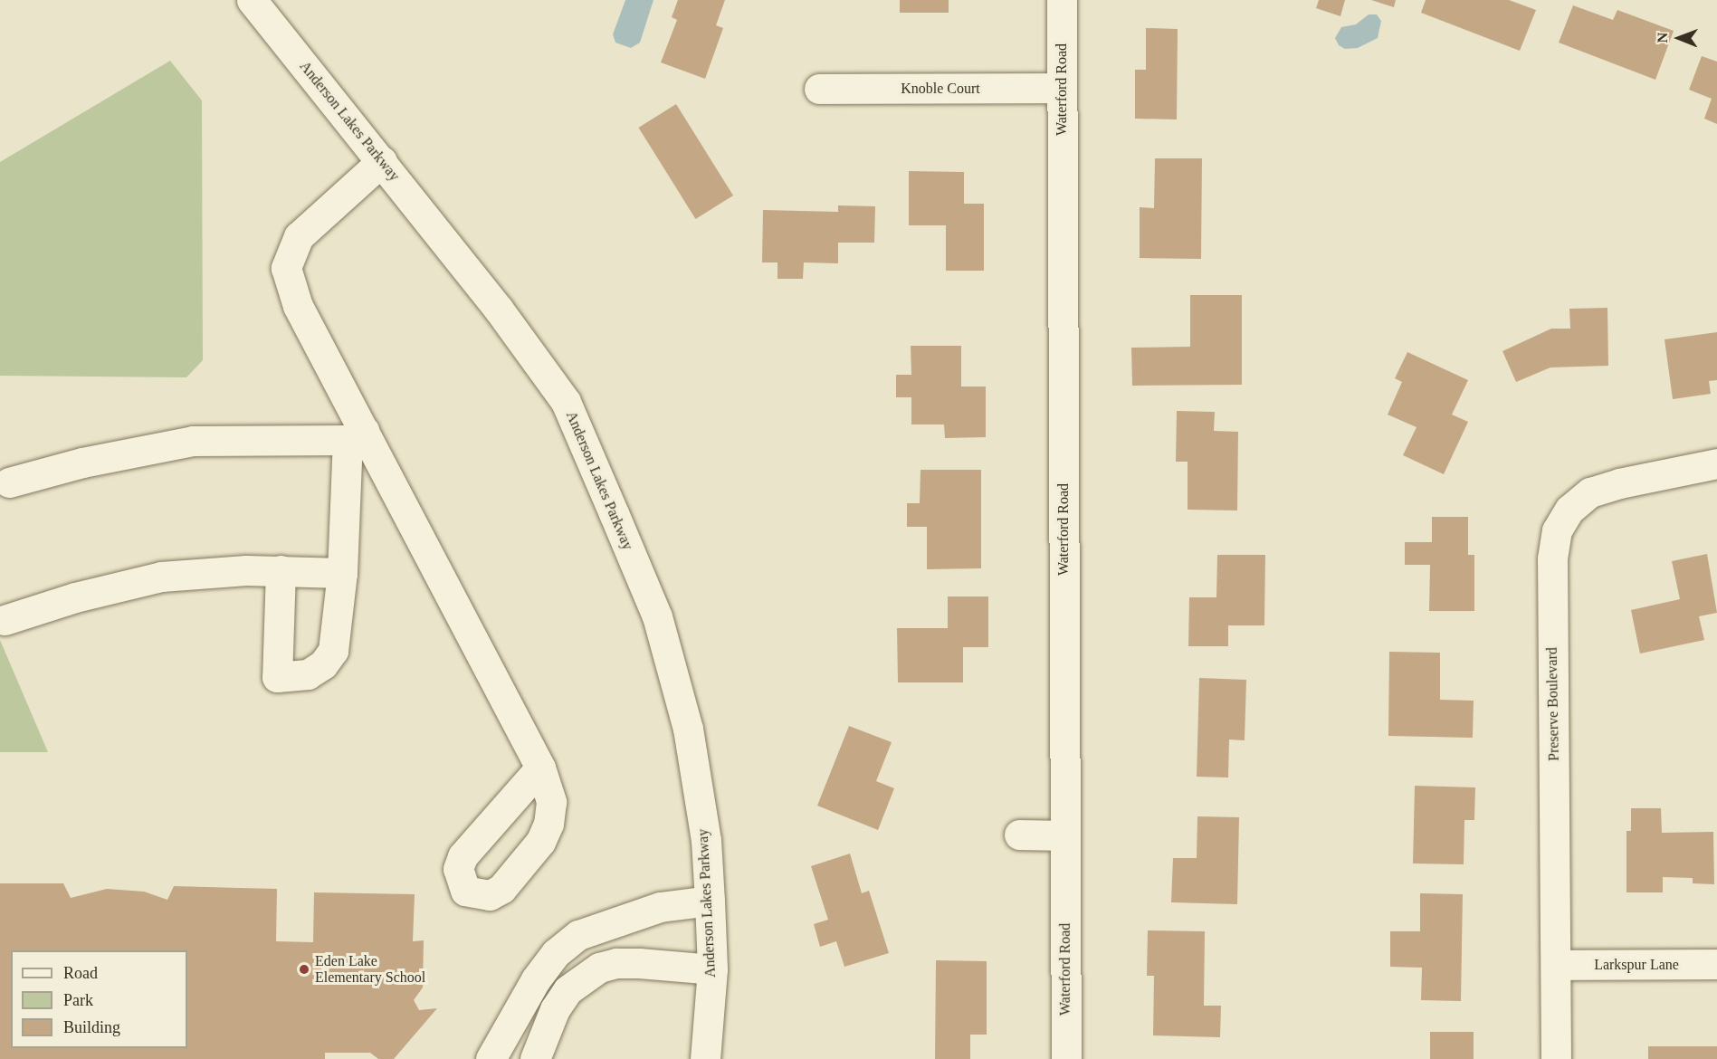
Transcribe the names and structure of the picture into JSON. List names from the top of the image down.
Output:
{
  "streets": {
    "street": [
      "Knoble Court",
      "Waterford Road",
      "Anderson Lakes Parkway",
      "Preserve Boulevard",
      "Larkspur Lane"
    ]
  },
  "crossings": [
    ["Knoble Court", "Waterford Road"],
    ["Preserve Boulevard", "Larkspur Lane"]
  ],
  "places": ["Eden Lake Elementary School"],
  "legend": ["Road", "Park", "Building"],
  "north": "left"
}
